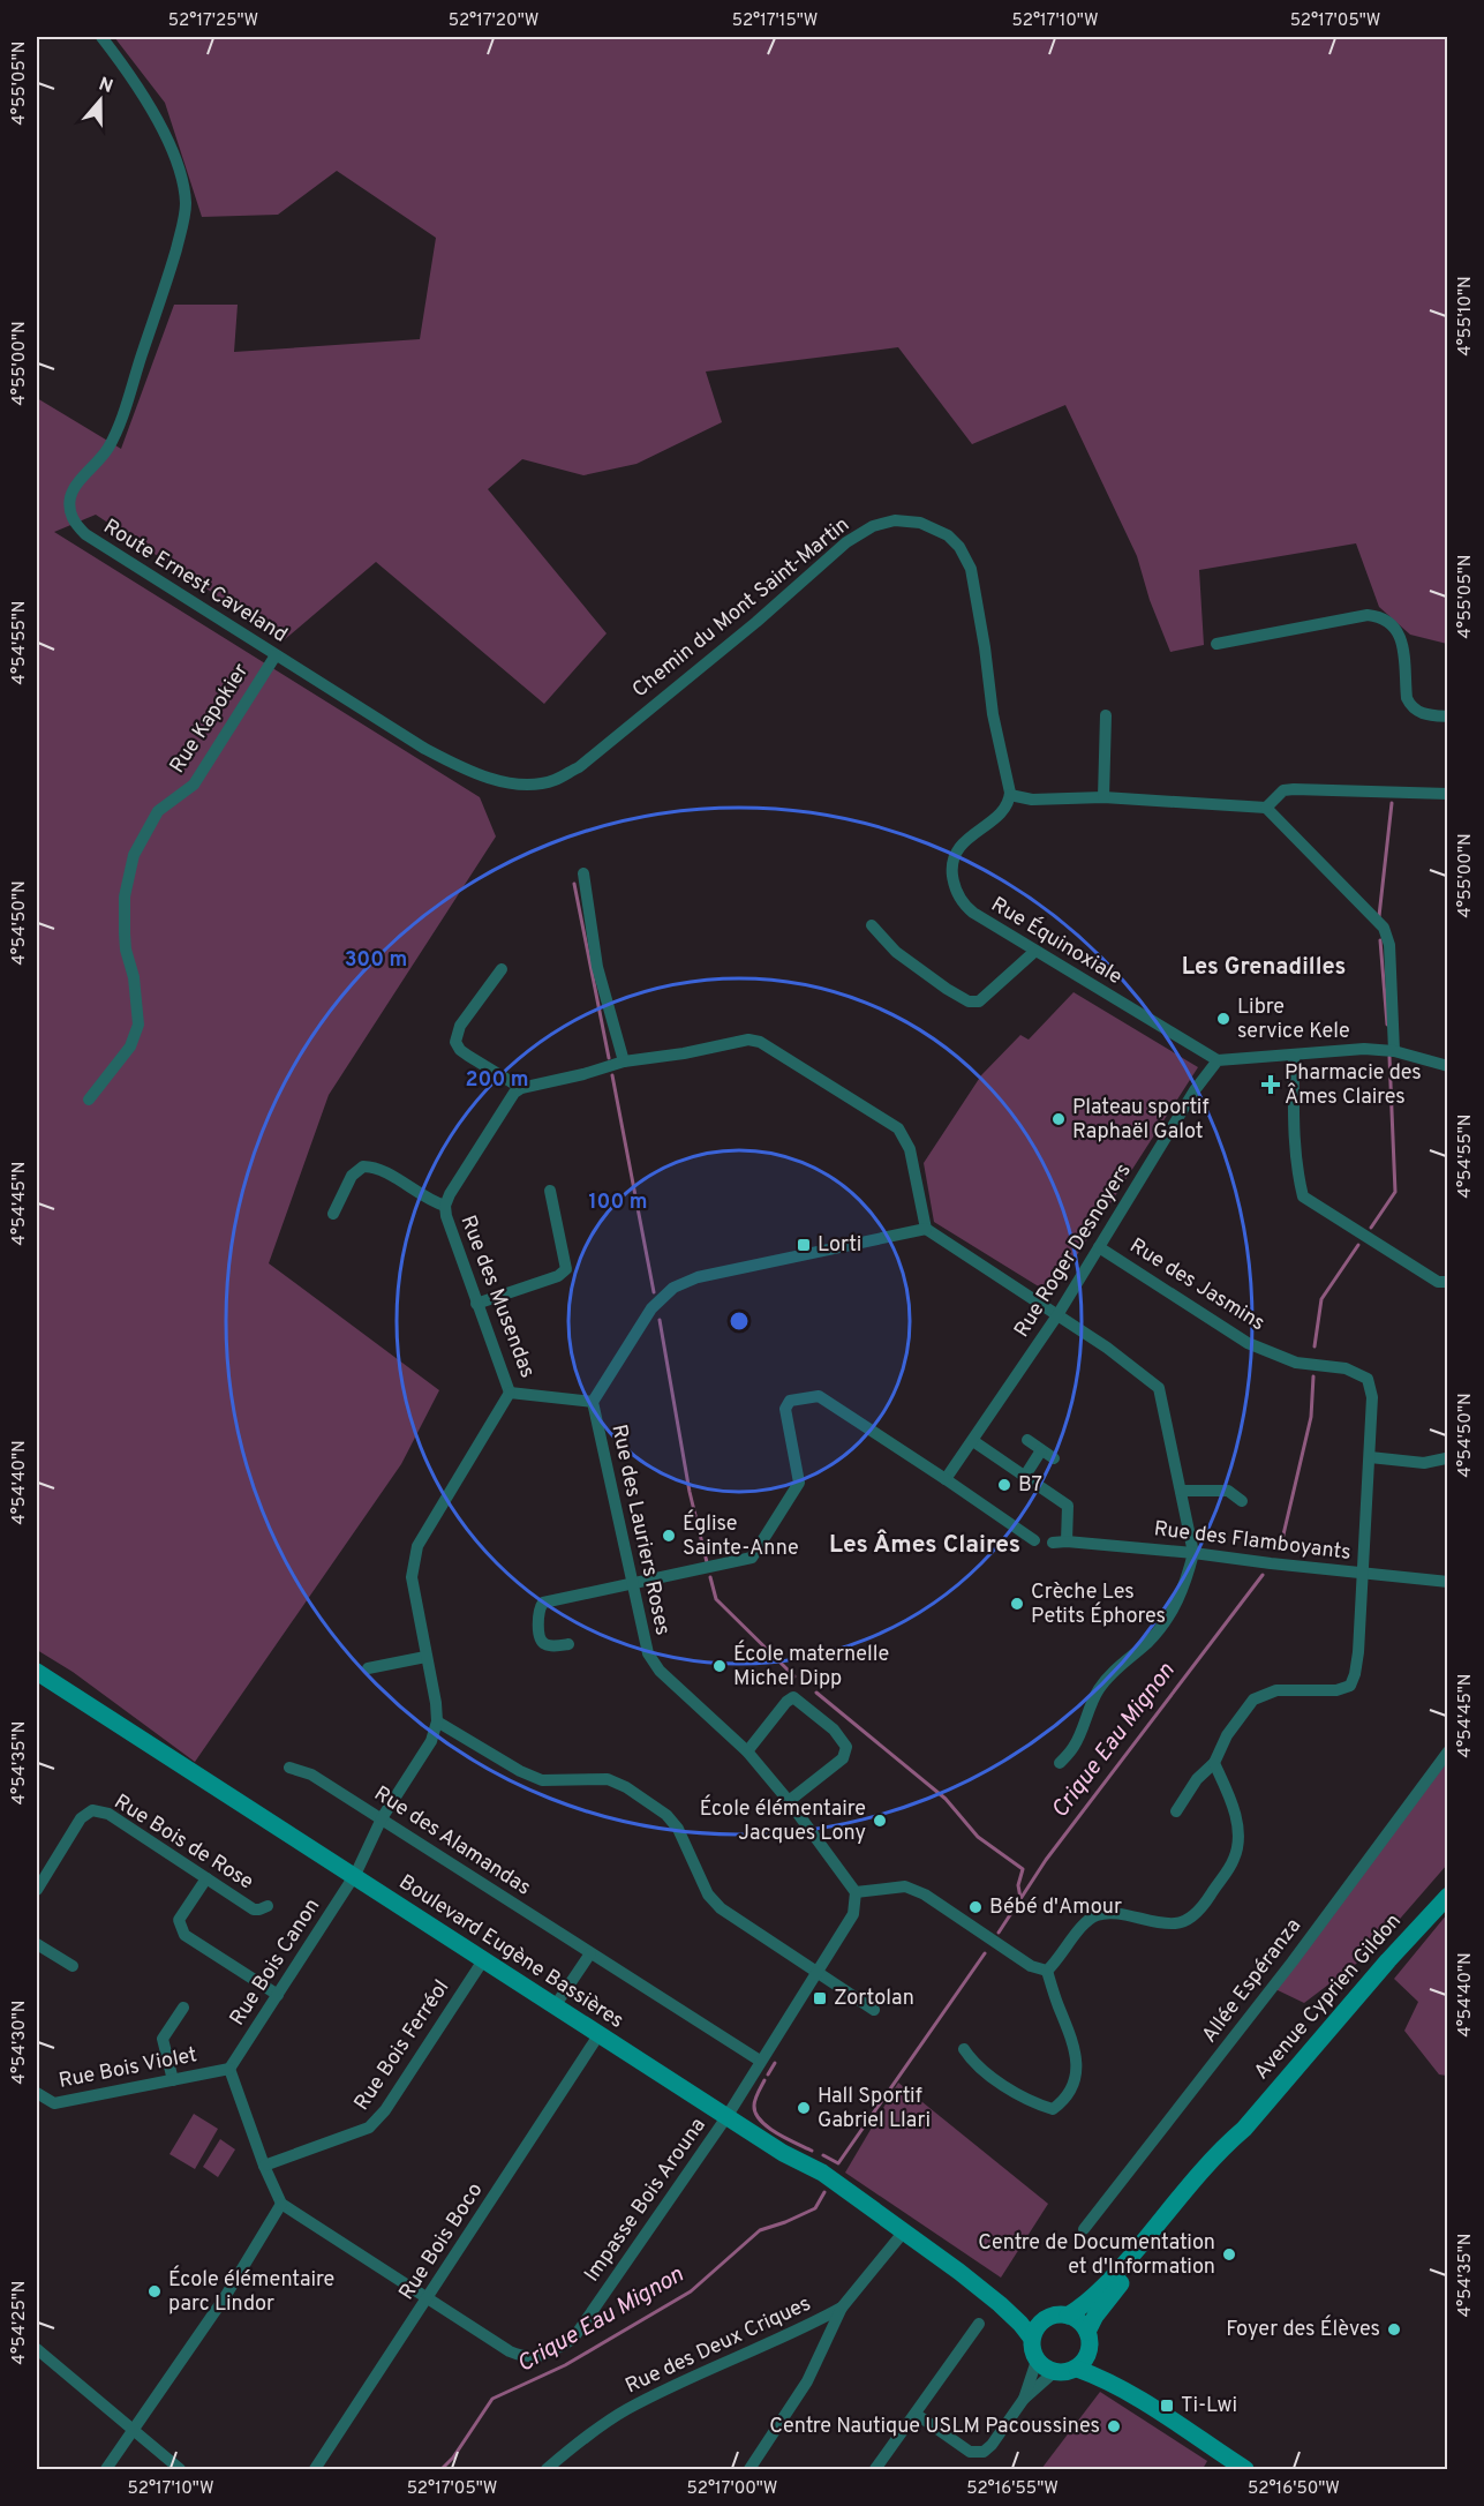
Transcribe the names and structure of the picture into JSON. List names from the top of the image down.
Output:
{
  "streets": {
    "street": [
      "Route Ernest Caveland",
      "Chemin du Mont Saint-Martin",
      "Rue Kapokier",
      "Rue Équinoxiale",
      "Rue Roger Desnoyers",
      "Rue des Jasmins",
      "Rue des Musendas",
      "Rue des Lauriers Roses",
      "Rue des Flamboyants",
      "Rue des Alamandas",
      "Rue Bois de Rose",
      "Boulevard Eugène Bassières",
      "Rue Bois Canon",
      "Allée Espéranza",
      "Avenue Cyprien Gildon",
      "Rue Bois Ferréol",
      "Rue Bois Violet",
      "Impasse Bois Arouna",
      "Rue Bois Boco",
      "Rue des Deux Criques"
    ]
  },
  "crossings": [
    ["Route Ernest Caveland", "Chemin du Mont Saint-Martin"],
    ["Route Ernest Caveland", "Rue Kapokier"],
    ["Chemin du Mont Saint-Martin", "Rue Équinoxiale"],
    ["Rue Équinoxiale", "Rue Roger Desnoyers"],
    ["Rue Roger Desnoyers", "Rue des Jasmins"],
    ["Rue des Jasmins", "Rue des Flamboyants"],
    ["Rue des Musendas", "Rue des Lauriers Roses"],
    ["Rue des Alamandas", "Rue Bois Canon"],
    ["Boulevard Eugène Bassières", "Rue Bois Canon"],
    ["Boulevard Eugène Bassières", "Avenue Cyprien Gildon"],
    ["Boulevard Eugène Bassières", "Rue Bois Ferréol"],
    ["Boulevard Eugène Bassières", "Impasse Bois Arouna"],
    ["Boulevard Eugène Bassières", "Rue Bois Boco"],
    ["Boulevard Eugène Bassières", "Rue des Deux Criques"],
    ["Rue Bois Canon", "Rue Bois Violet"],
    ["Impasse Bois Arouna", "Rue Bois Boco"]
  ],
  "districts": ["Les Grenadilles", "Les Âmes Claires"],
  "water": ["Crique Eau Mignon"],
  "places": {
    "other": [
      "Libre service Kele",
      "Plateau sportif Raphaël Galot",
      "B7",
      "Église Sainte-Anne",
      "Crèche Les Petits Éphores",
      "École maternelle Michel Dipp",
      "École élémentaire Jacques Lony",
      "Bébé d'Amour",
      "Hall Sportif Gabriel Llari",
      "Centre de Documentation et d'Information",
      "École élémentaire parc Lindor",
      "Foyer des Élèves",
      "Centre Nautique USLM Pacoussines"
    ],
    "health": ["Pharmacie des Âmes Claires"],
    "transit": ["Lorti", "Zortolan", "Ti-Lwi"]
  },
  "north": "top",
  "coordinates": [
    "52°17'25\"W",
    "52°17'20\"W",
    "52°17'15\"W",
    "52°17'10\"W",
    "52°17'05\"W",
    "4°55'05\"N",
    "4°55'10\"N",
    "4°55'00\"N",
    "4°54'55\"N",
    "4°54'50\"N",
    "4°54'45\"N",
    "4°54'40\"N",
    "4°54'35\"N",
    "4°54'30\"N",
    "4°54'25\"N",
    "52°17'00\"W",
    "52°16'55\"W",
    "52°16'50\"W"
  ],
  "rings": ["300 m", "200 m", "100 m"]
}
